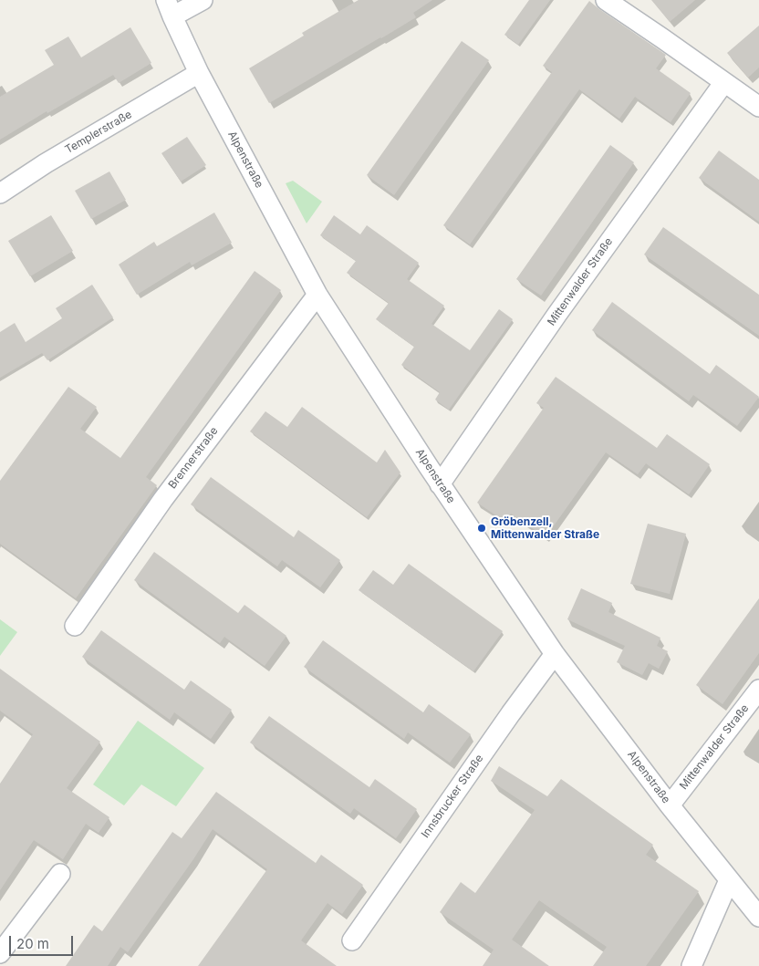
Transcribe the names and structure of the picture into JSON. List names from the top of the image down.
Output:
{
  "streets": {
    "street": [
      "Templerstraße",
      "Alpenstraße",
      "Mittenwalder Straße",
      "Brennerstraße",
      "Innsbrucker Straße"
    ]
  },
  "crossings": [
    ["Templerstraße", "Alpenstraße"],
    ["Alpenstraße", "Mittenwalder Straße"],
    ["Alpenstraße", "Brennerstraße"],
    ["Alpenstraße", "Innsbrucker Straße"]
  ],
  "places": ["Gröbenzell, Mittenwalder Straße"],
  "scale_bar": "20 m"
}
